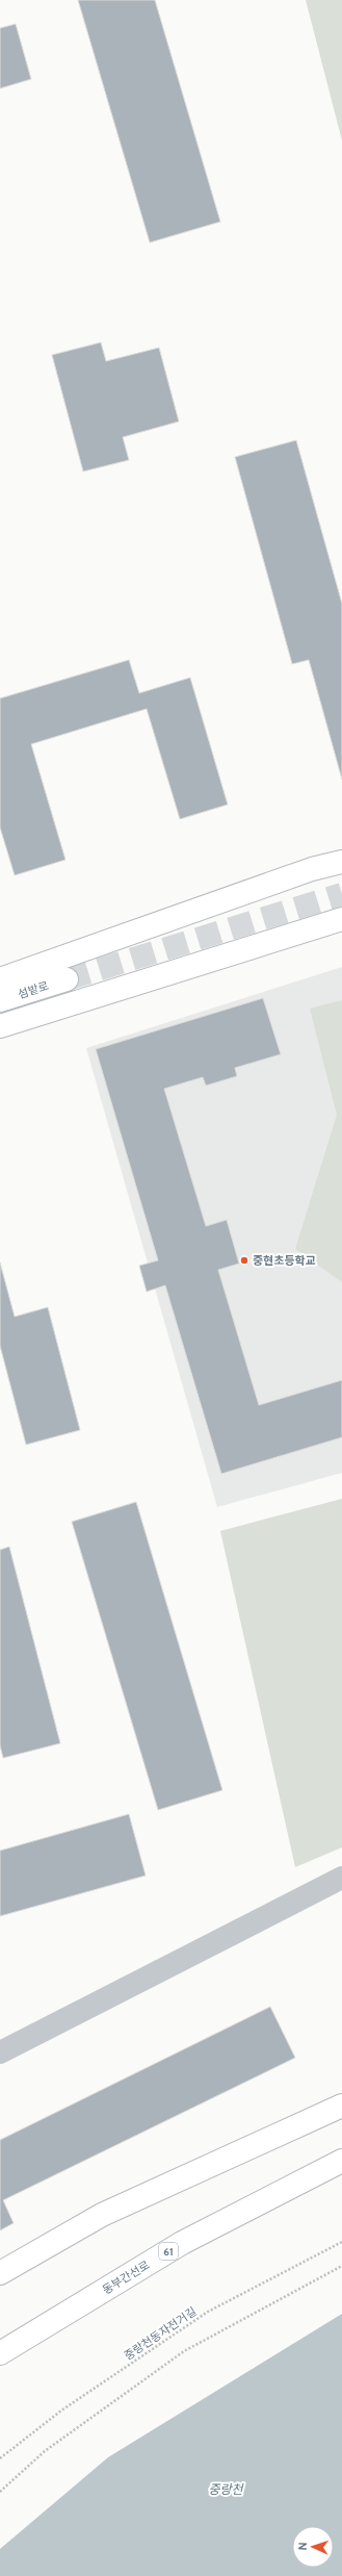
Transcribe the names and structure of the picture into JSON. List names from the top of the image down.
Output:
{
  "streets": {
    "main road": ["섬밭로", "61", "동부간선로"],
    "path": ["중랑천동자전거길"]
  },
  "water": ["중랑천"],
  "places": ["중현초등학교"],
  "north": "left"
}
